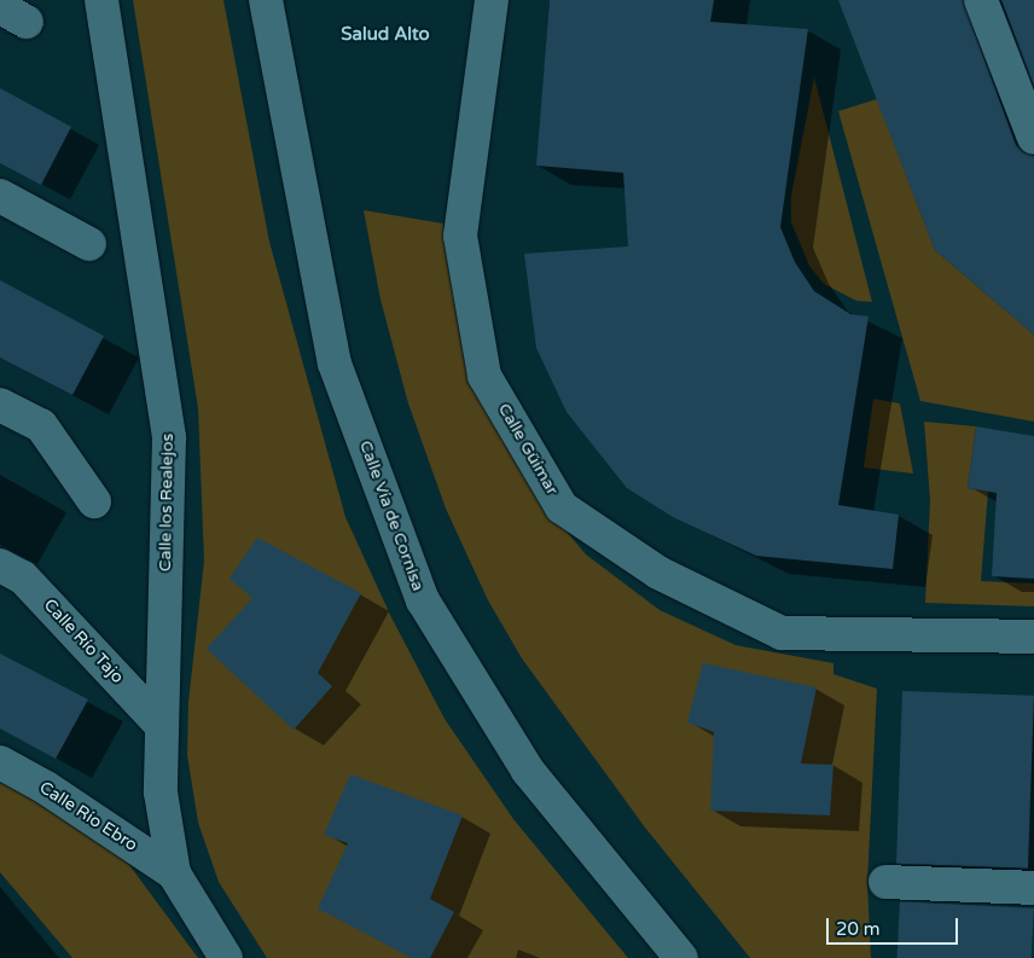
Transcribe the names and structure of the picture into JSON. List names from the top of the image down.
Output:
{
  "streets": {
    "street": [
      "Calle Güímar",
      "Calle los Realejos",
      "Calle Vía de Cornisa",
      "Calle Río Tajo",
      "Calle Río Ebro"
    ]
  },
  "crossings": [
    ["Calle los Realejos", "Calle Río Tajo"],
    ["Calle los Realejos", "Calle Río Ebro"]
  ],
  "districts": ["Salud Alto"],
  "scale_bar": "20 m"
}
